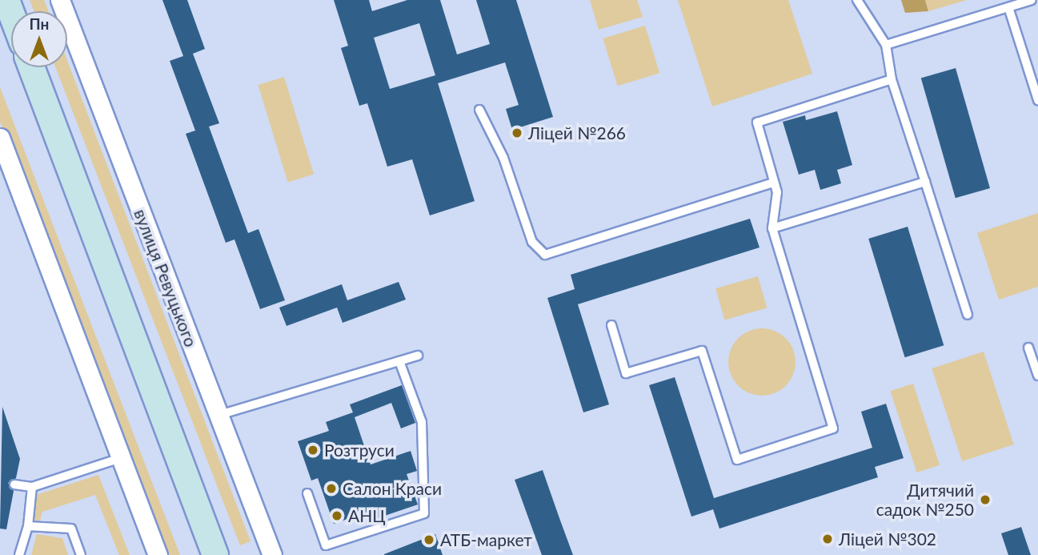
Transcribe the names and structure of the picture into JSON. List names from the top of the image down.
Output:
{
  "streets": {
    "street": ["вулиця Ревуцького"]
  },
  "places": [
    "Ліцей №266",
    "Розтруси",
    "Салон Краси",
    "Дитячий садок №250",
    "АНЦ",
    "Ліцей №302",
    "АТБ-маркет"
  ],
  "north": "top"
}
